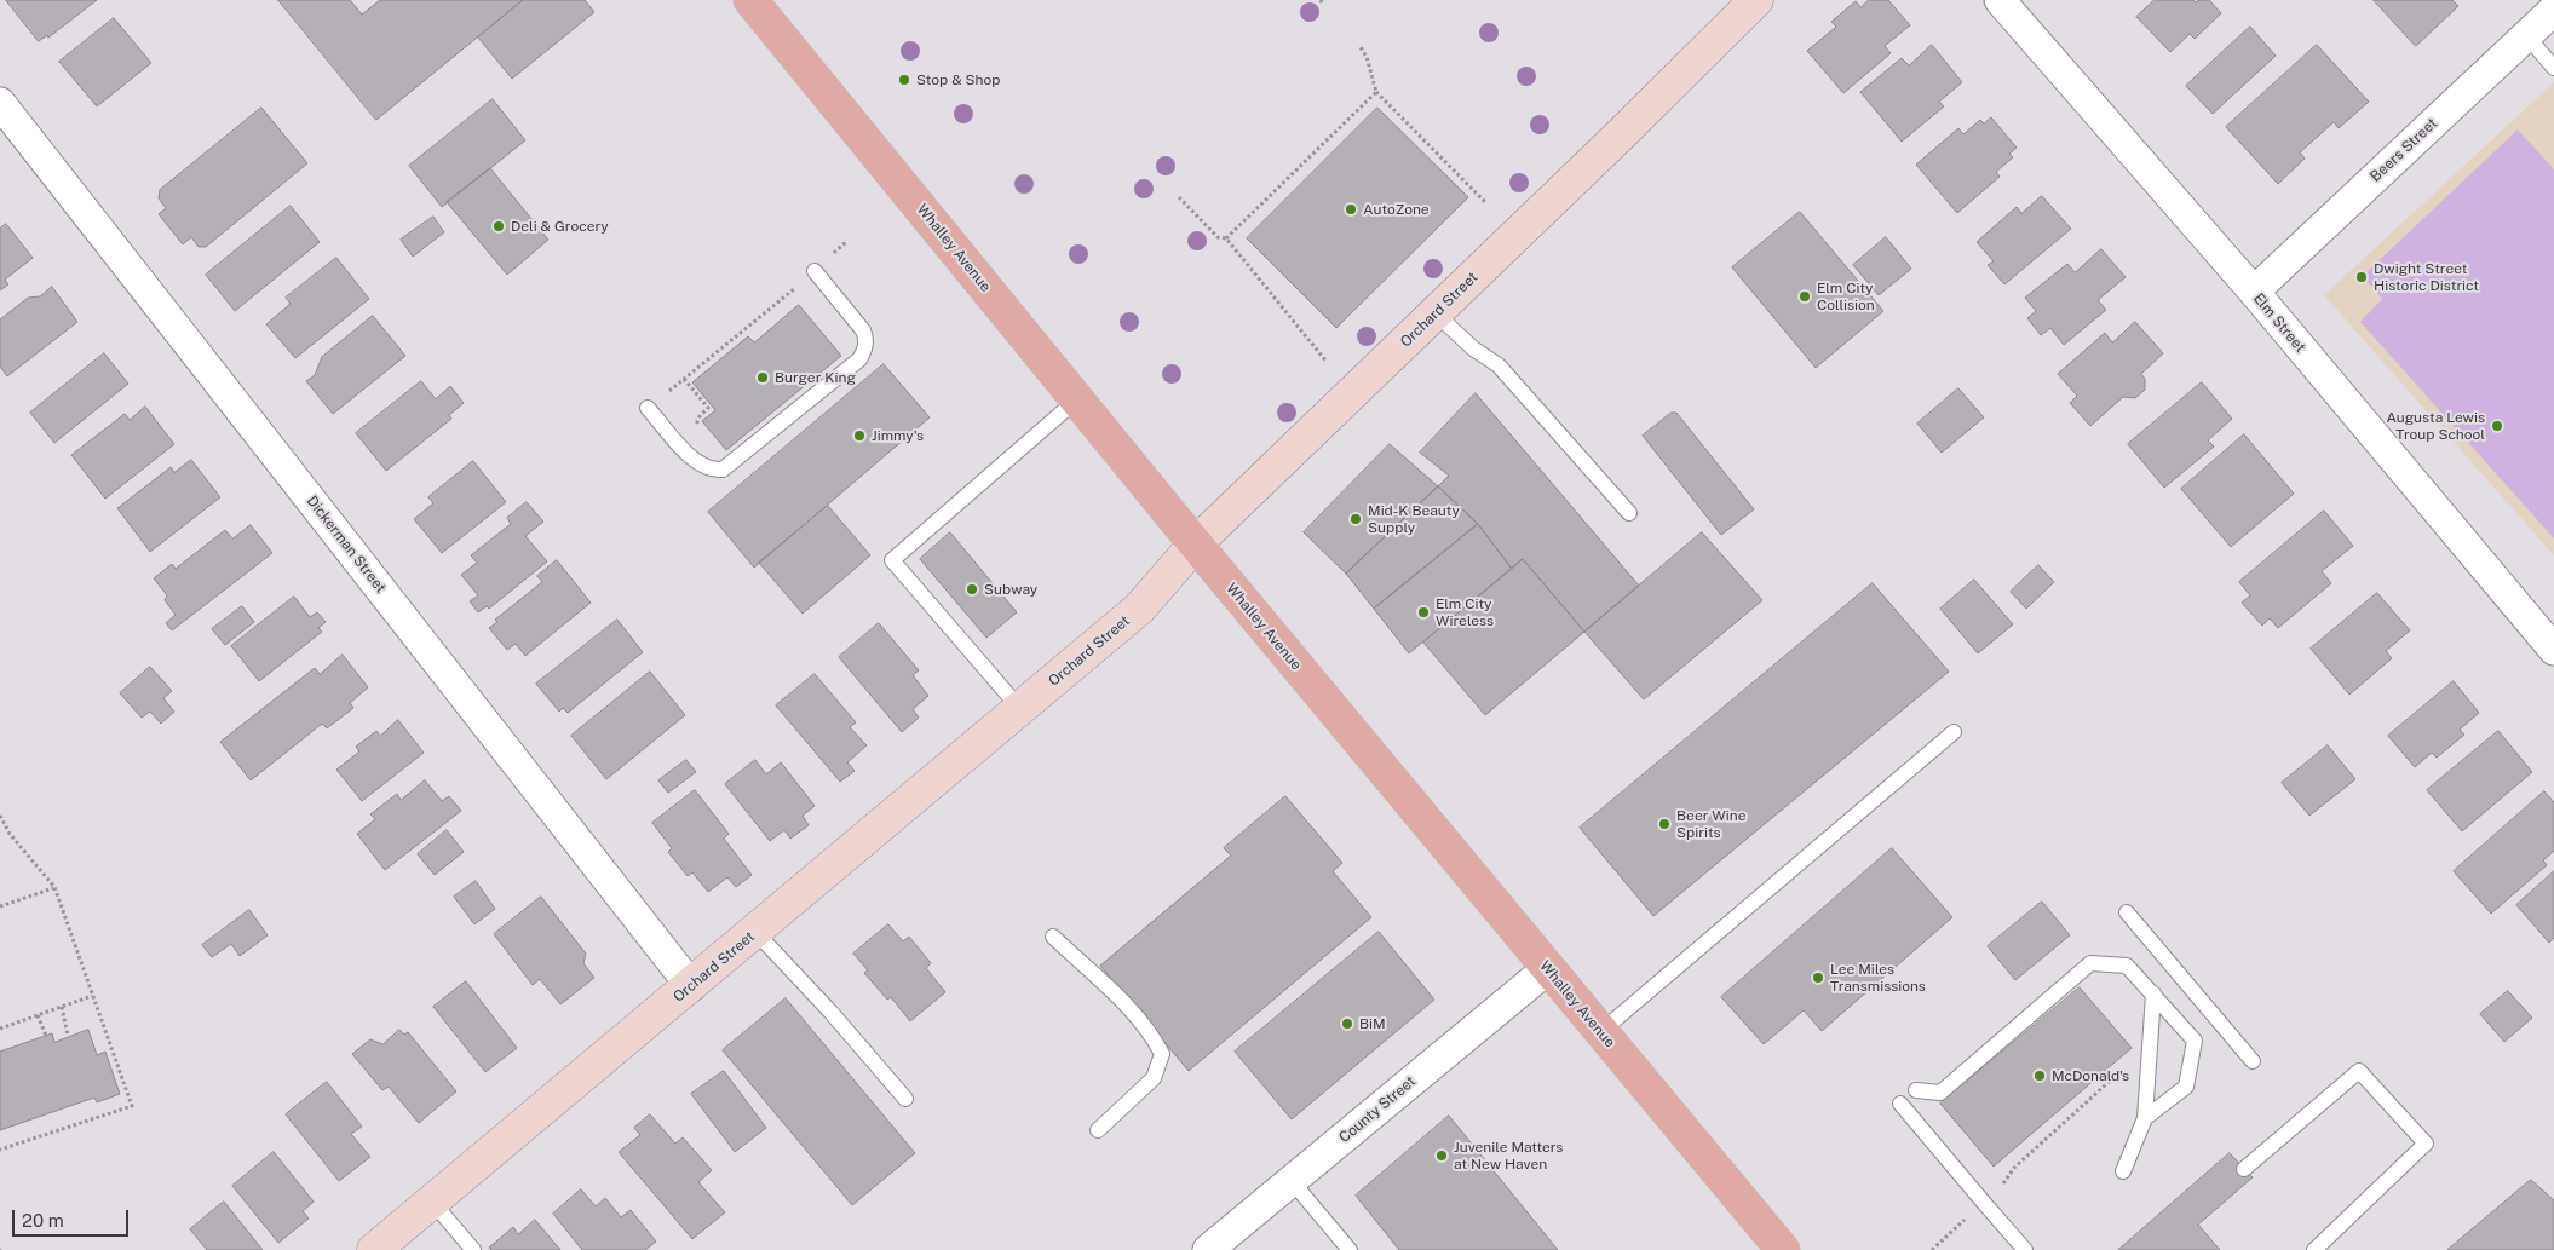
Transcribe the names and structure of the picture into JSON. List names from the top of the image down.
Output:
{
  "streets": {
    "main road": ["Whalley Avenue", "Orchard Street"],
    "street": [
      "Beers Street",
      "Elm Street",
      "Dickerman Street",
      "County Street"
    ]
  },
  "crossings": [
    ["Beers Street", "Elm Street"],
    ["Whalley Avenue", "Orchard Street"],
    ["Whalley Avenue", "County Street"],
    ["Orchard Street", "Dickerman Street"]
  ],
  "places": [
    "Stop & Shop",
    "AutoZone",
    "Deli & Grocery",
    "Dwight Street Historic District",
    "Elm City Collision",
    "Burger King",
    "Augusta Lewis Troup School",
    "Jimmy's",
    "Mid-K Beauty Supply",
    "Subway",
    "Elm City Wireless",
    "Beer Wine Spirits",
    "Lee Miles Transmissions",
    "BiM",
    "McDonald's",
    "Juvenile Matters at New Haven"
  ],
  "scale_bar": "20 m"
}
